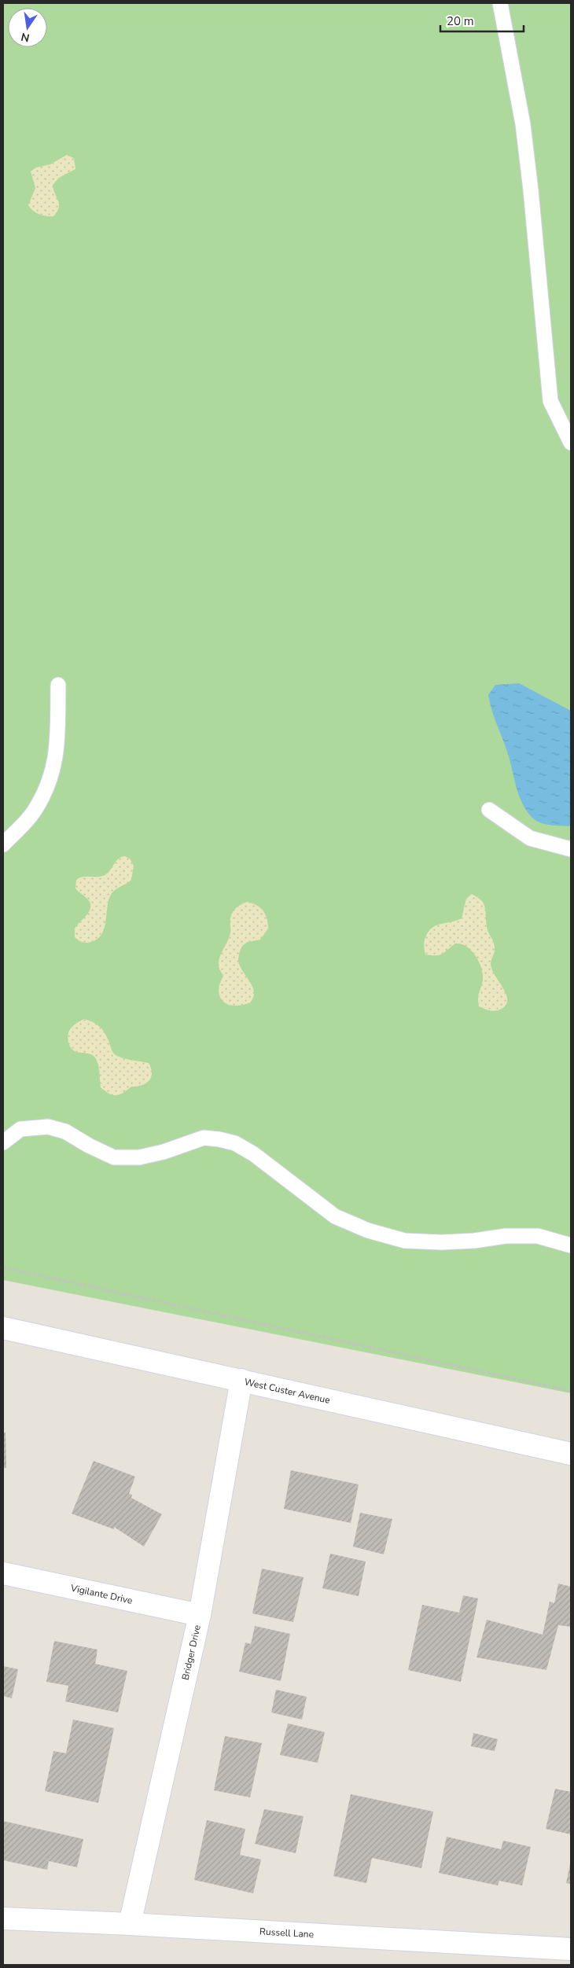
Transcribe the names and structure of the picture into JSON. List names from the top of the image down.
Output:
{
  "streets": {
    "street": [
      "West Custer Avenue",
      "Vigilante Drive",
      "Bridger Drive",
      "Russell Lane"
    ]
  },
  "crossings": [
    ["West Custer Avenue", "Bridger Drive"],
    ["Vigilante Drive", "Bridger Drive"],
    ["Bridger Drive", "Russell Lane"]
  ],
  "scale_bar": "20 m",
  "north": "bottom"
}
